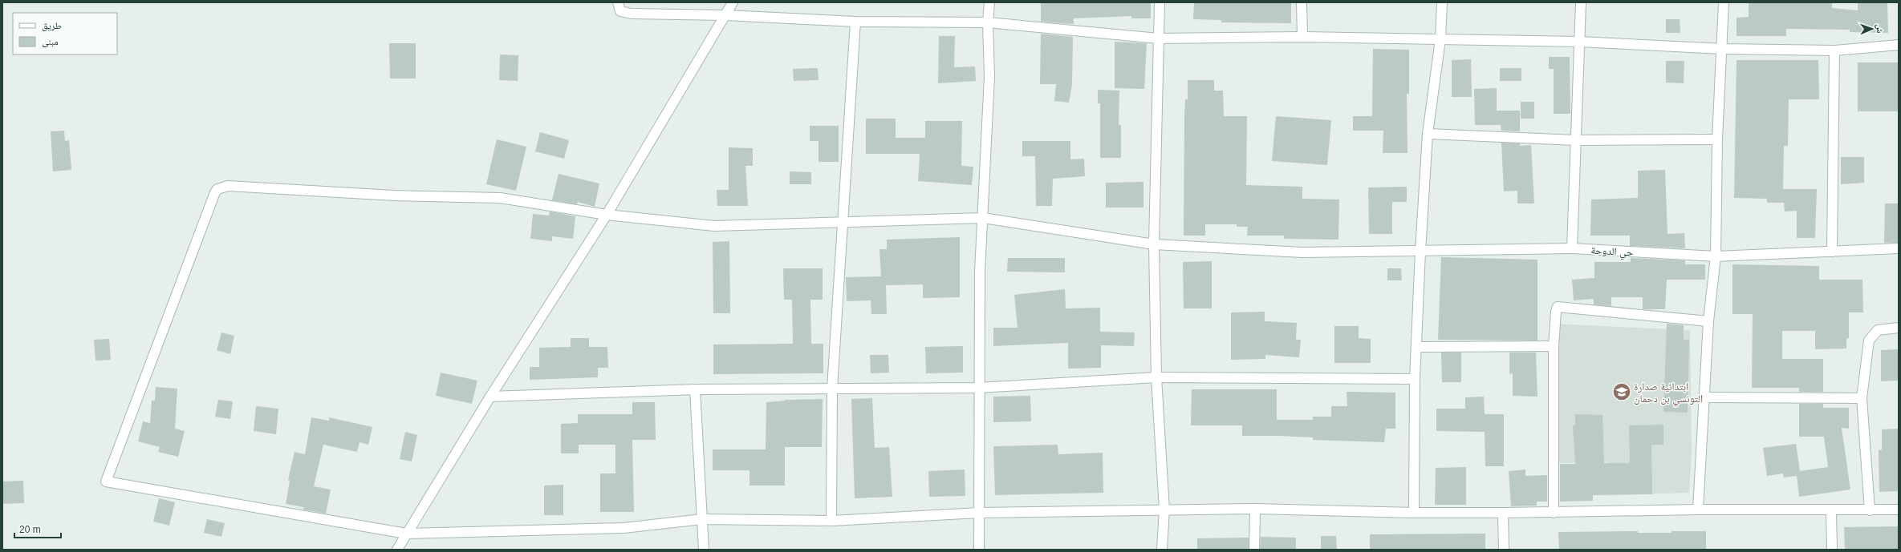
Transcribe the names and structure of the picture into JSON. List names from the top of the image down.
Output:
{
  "streets": {
    "street": ["حي الدوحة"]
  },
  "places": {
    "school or university": ["ابتدائية صدارة التونسي بن دحمان"]
  },
  "legend": ["طريق", "مبنى"],
  "scale_bar": "20 m",
  "north": "right"
}
